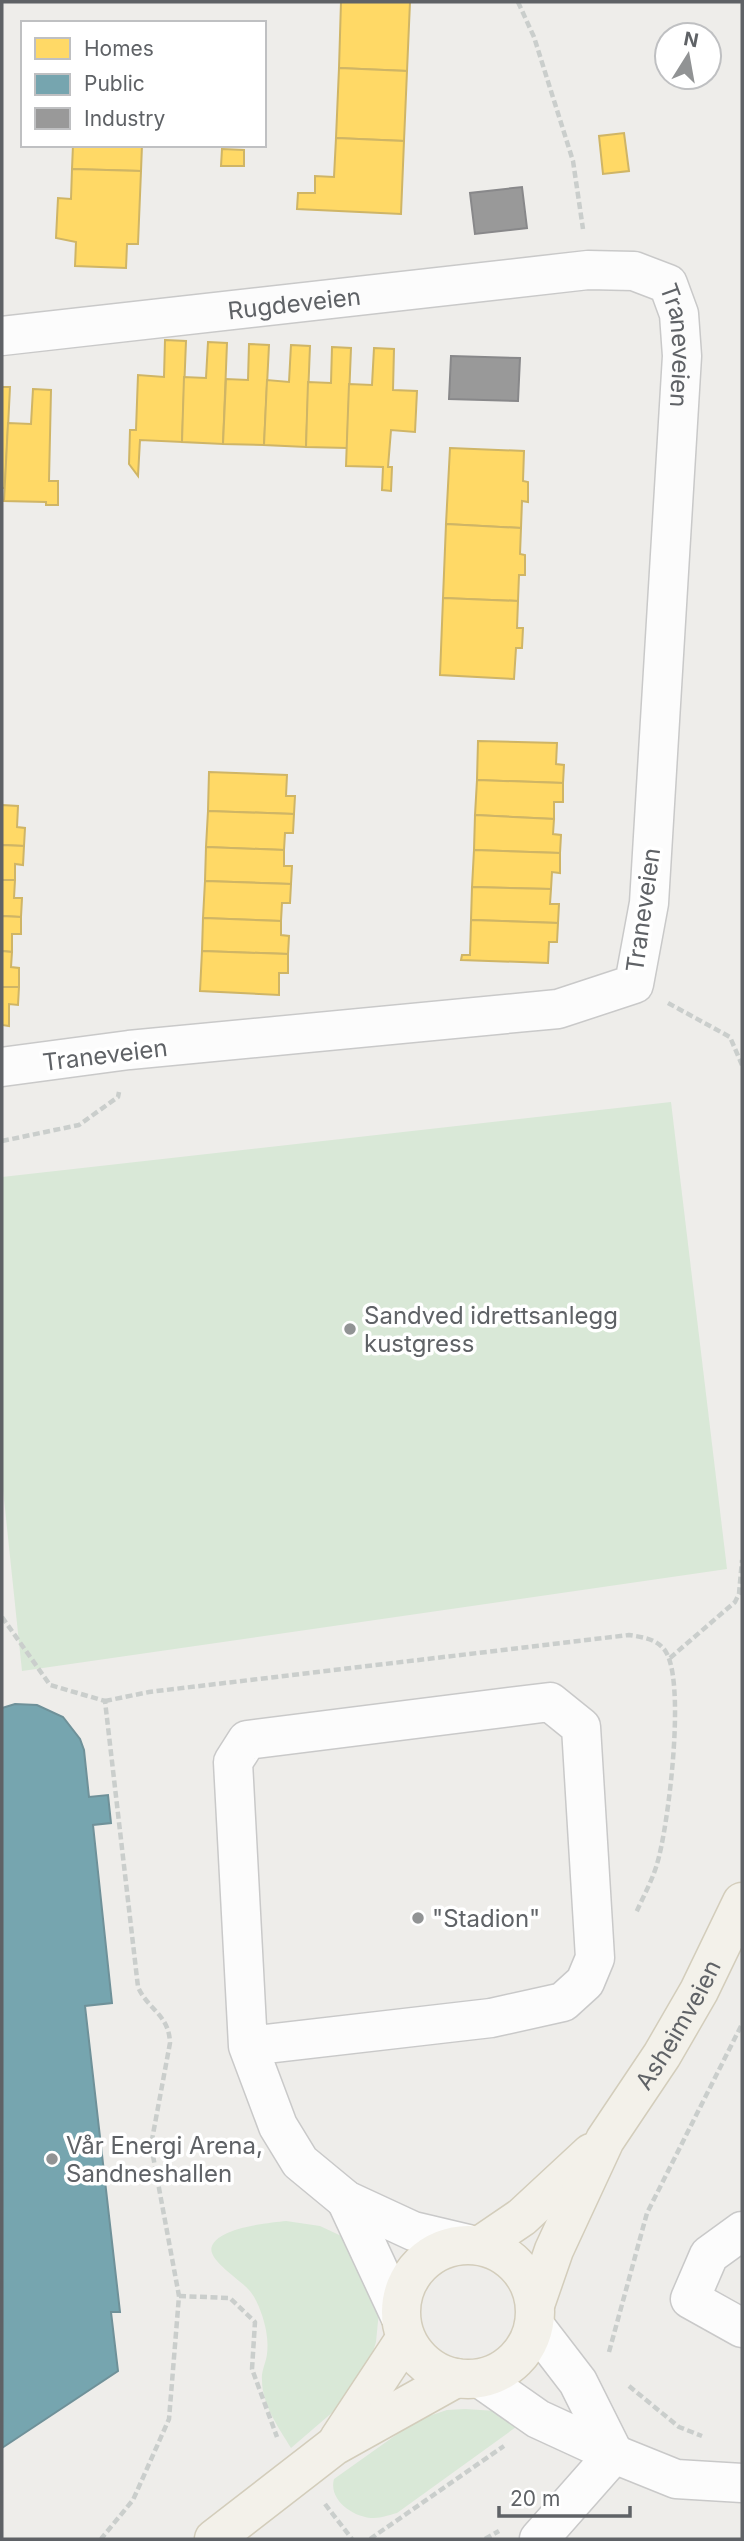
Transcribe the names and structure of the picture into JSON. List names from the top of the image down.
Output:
{
  "streets": {
    "main road": ["Asheimveien"],
    "street": ["Rugdeveien", "Traneveien"]
  },
  "crossings": [
    ["Rugdeveien", "Traneveien"]
  ],
  "places": ["Sandved idrettsanlegg kustgress", "\"Stadion\"", "Vår Energi Arena, Sandneshallen"],
  "legend": ["Homes", "Public", "Industry"],
  "scale_bar": "20 m",
  "north": "top"
}
